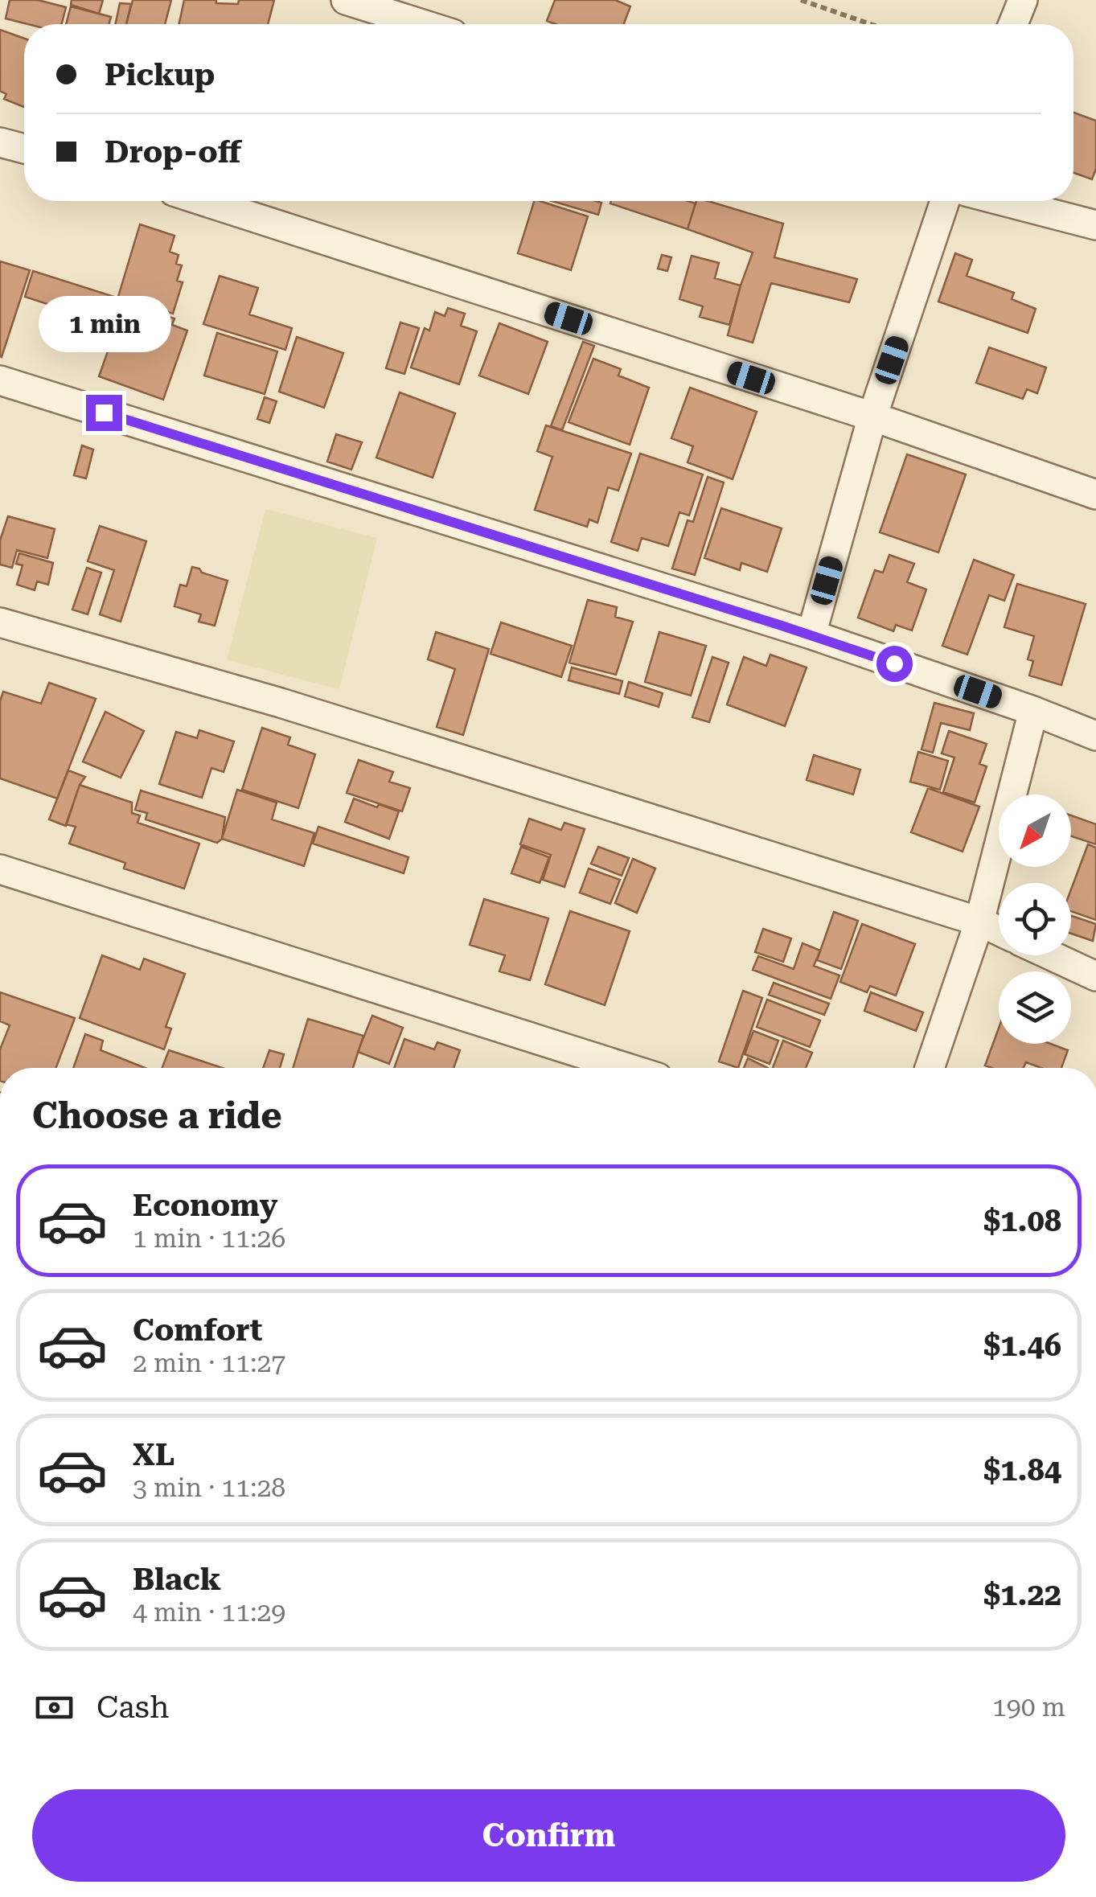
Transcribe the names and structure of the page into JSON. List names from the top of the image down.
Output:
{
  "north": "bottom left",
  "page": {
    "banner": ["Pickup", "Drop-off"],
    "bubble": "1 min",
    "heading": "Choose a ride",
    "list": [
      {
        "name": "Economy",
        "note": "1 min · 11:26",
        "value": "$1.08"
      },
      {
        "name": "Comfort",
        "note": "2 min · 11:27",
        "value": "$1.46"
      },
      {
        "name": "XL",
        "note": "3 min · 11:28",
        "value": "$1.84"
      },
      {
        "name": "Black",
        "note": "4 min · 11:29",
        "value": "$1.22"
      }
    ],
    "pay": ["Cash", "190 m"],
    "buttons": "Confirm"
  }
}
